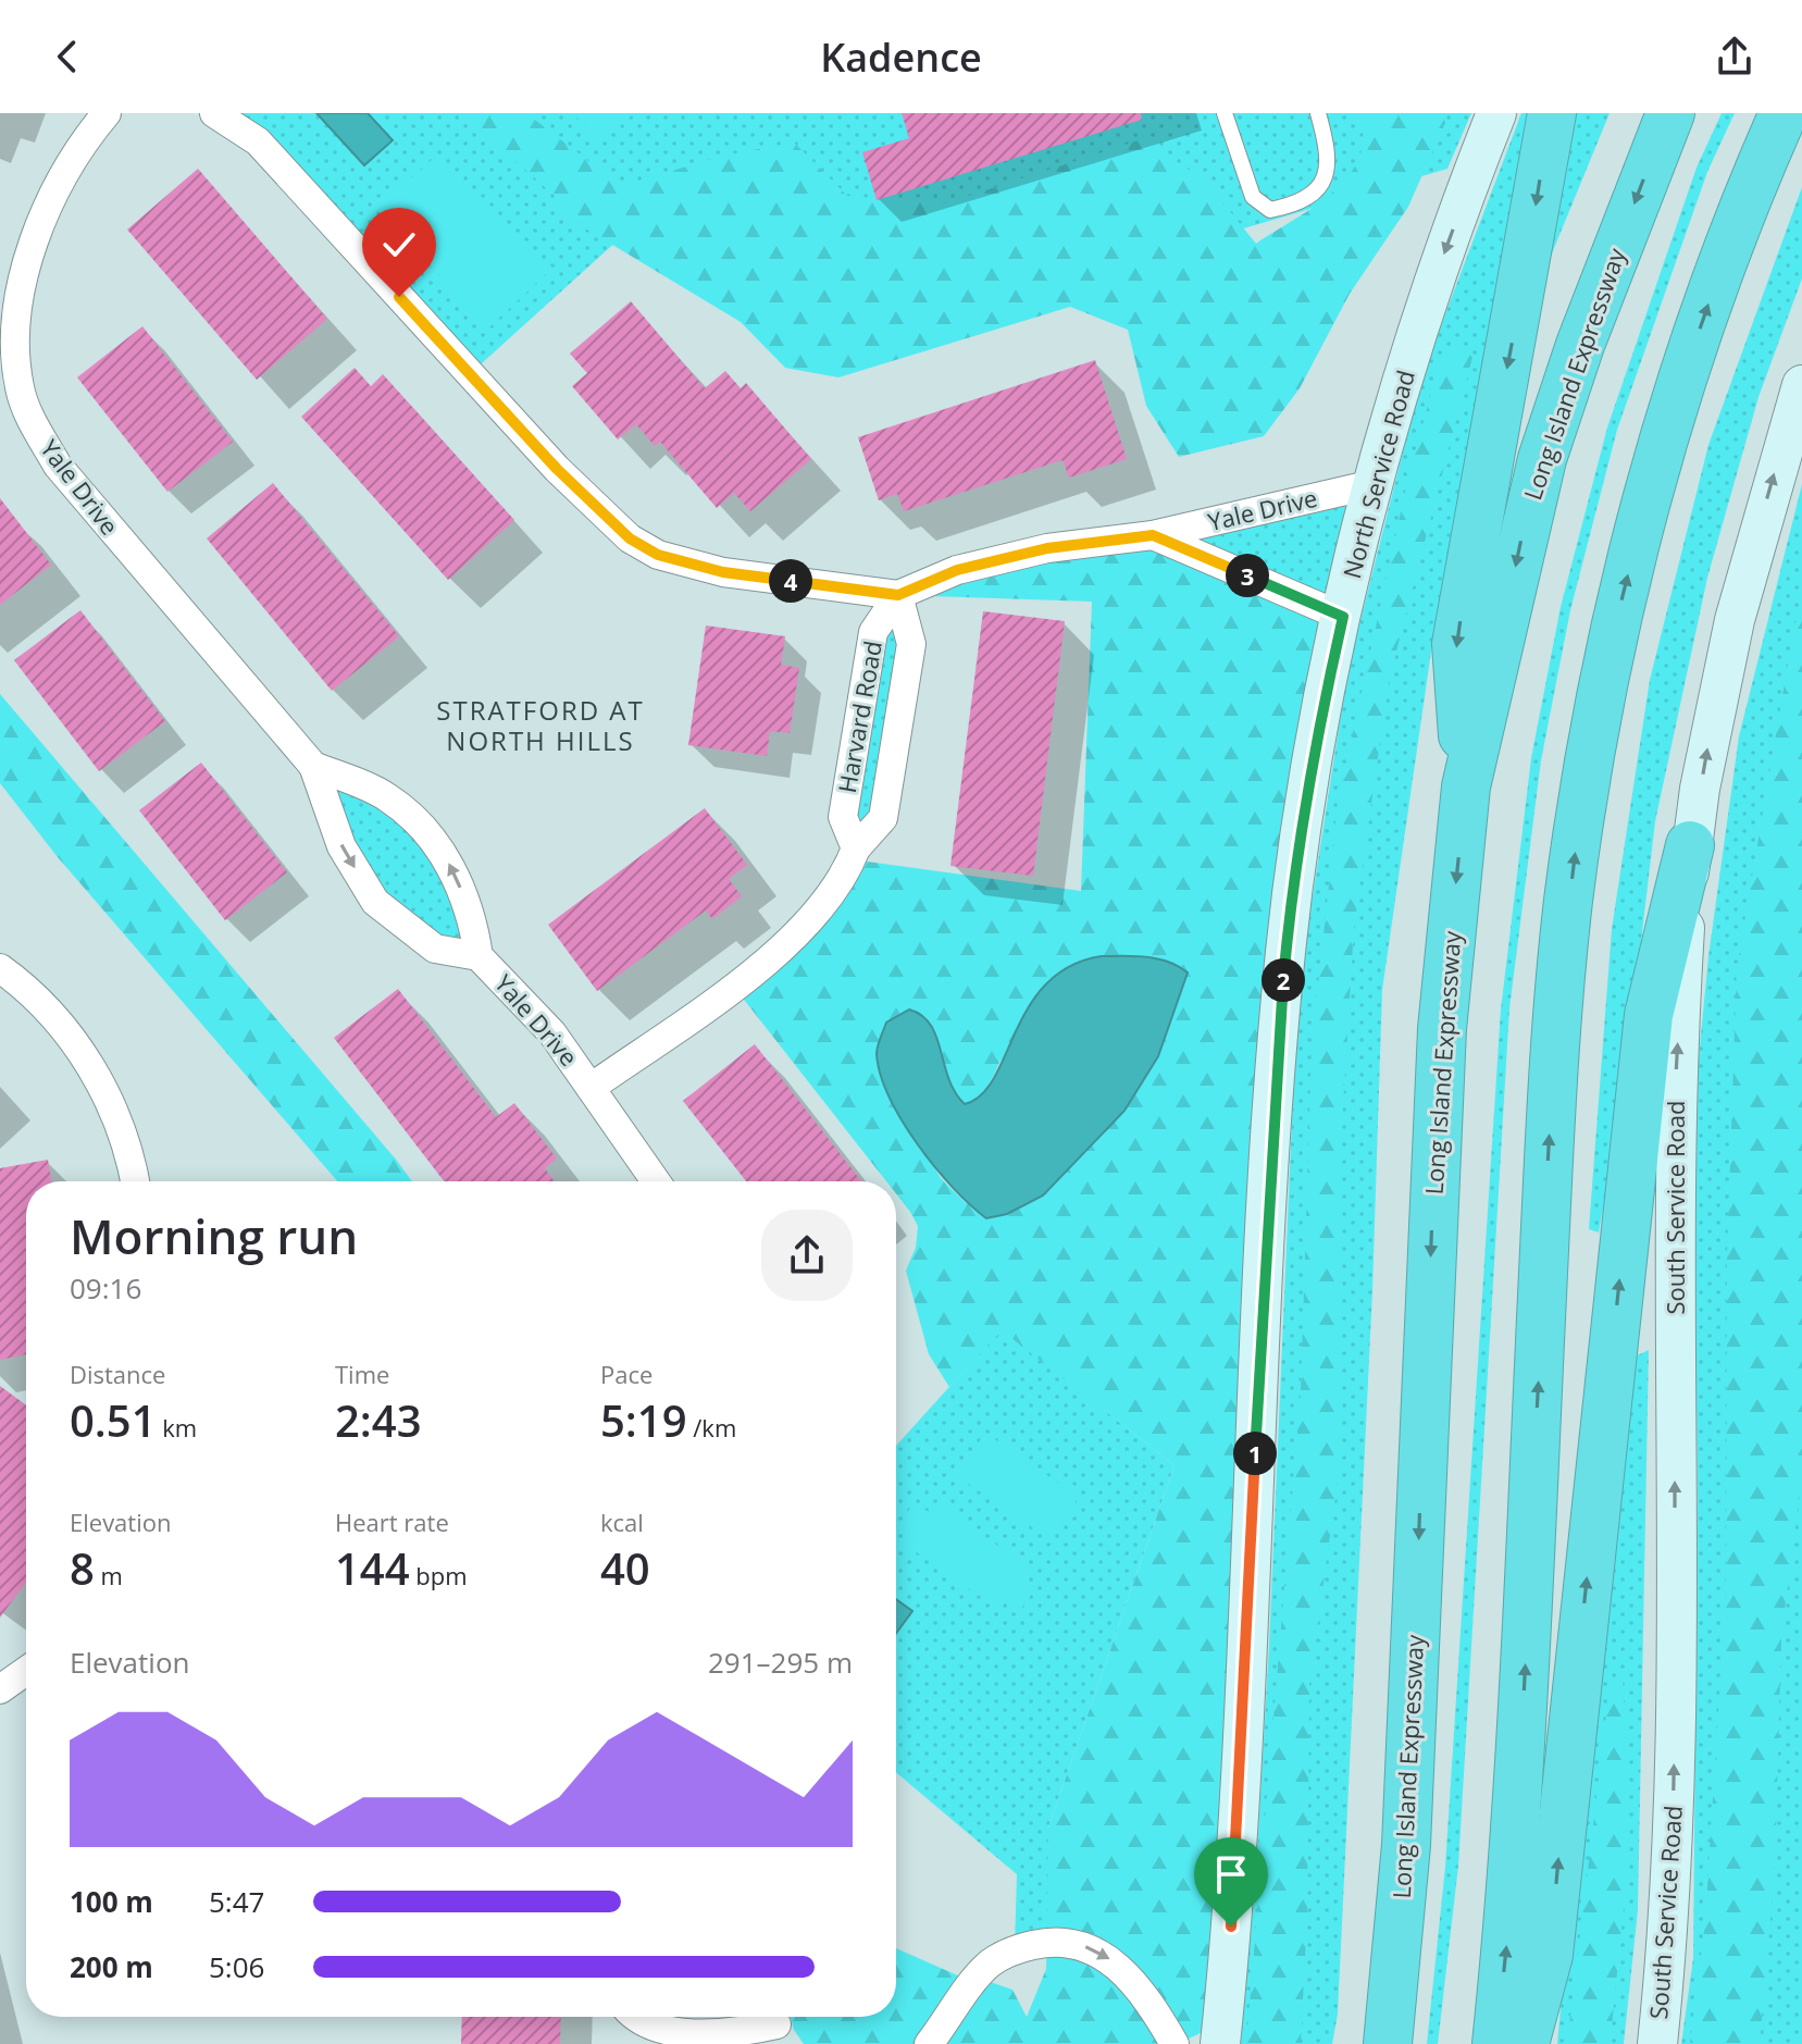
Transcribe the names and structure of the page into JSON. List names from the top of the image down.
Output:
{
  "streets": {
    "highway": ["Long Island Expressway"],
    "main road": ["North Service Road", "South Service Road"],
    "street": ["Yale Drive", "Harvard Road"]
  },
  "crossings": [
    ["North Service Road", "Yale Drive"],
    ["Yale Drive", "Harvard Road"]
  ],
  "one_way": ["South Service Road"],
  "districts": ["STRATFORD AT NORTH HILLS"],
  "page": {
    "header": "Kadence",
    "pins": [
      "3",
      "4",
      "2",
      "1"
    ],
    "heading": ["Morning run", "09:16"],
    "stats": [
      ["Distance", "0.51 km"],
      ["Time", "2:43"],
      ["Pace", "5:19 /km"],
      ["Elevation", "8 m"],
      ["Heart rate", "144 bpm"],
      ["kcal", "40"]
    ],
    "chart": ["Elevation", "291–295 m"],
    "list": [
      {
        "name": "100 m",
        "note": "5:47"
      },
      {
        "name": "200 m",
        "note": "5:06"
      }
    ]
  }
}
